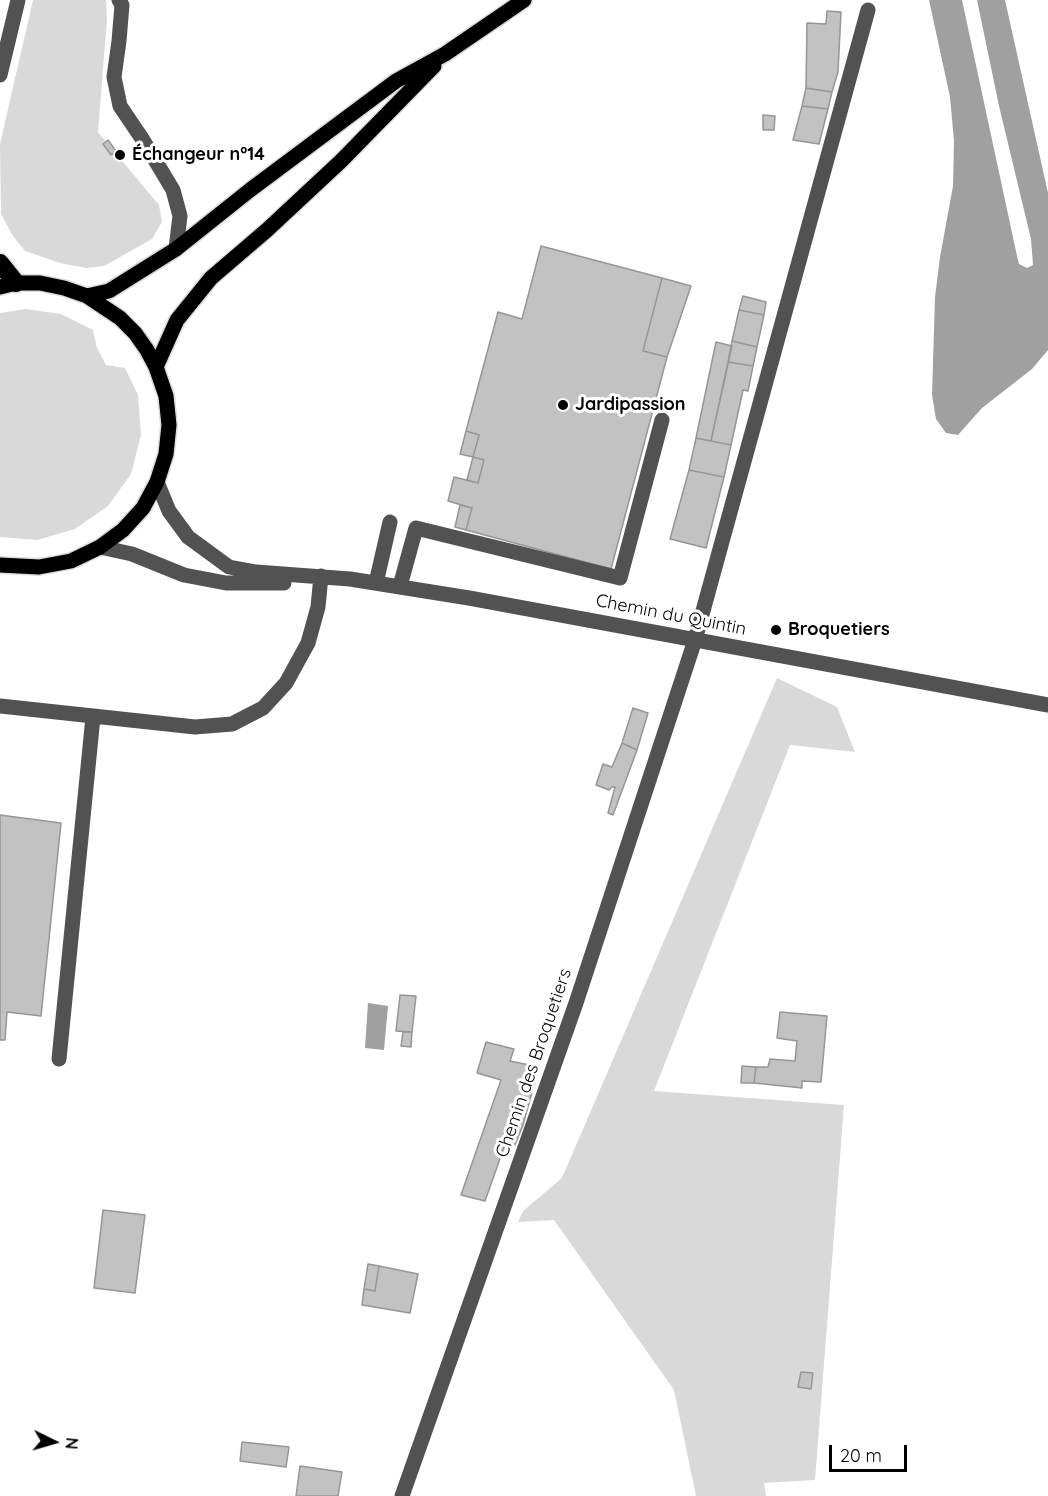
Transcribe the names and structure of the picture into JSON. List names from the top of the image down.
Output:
{
  "streets": {
    "street": ["Chemin du Quintin", "Chemin des Broquetiers"]
  },
  "crossings": [
    ["Chemin du Quintin", "Chemin des Broquetiers"]
  ],
  "places": ["Échangeur n°14", "Jardipassion", "Broquetiers"],
  "scale_bar": "20 m",
  "north": "right"
}
